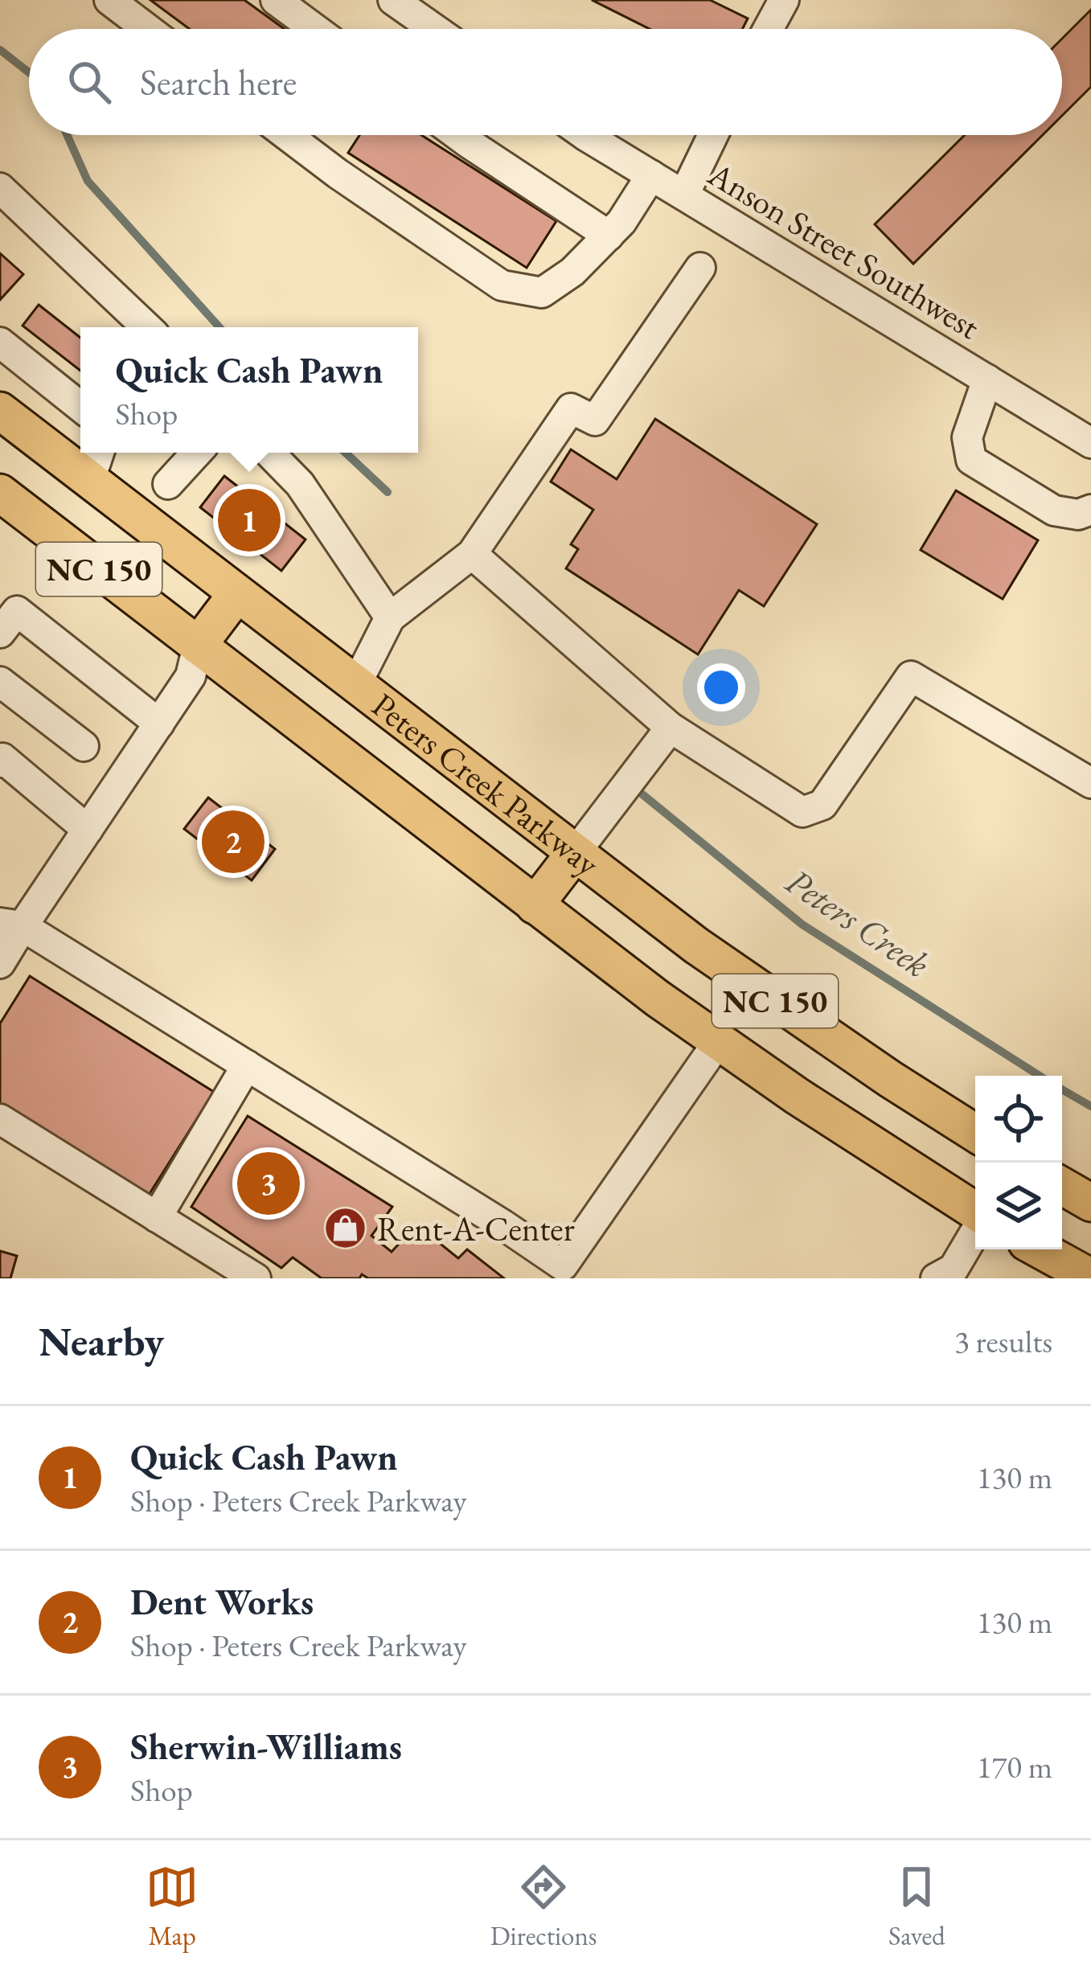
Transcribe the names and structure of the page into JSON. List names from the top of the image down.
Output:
{
  "streets": {
    "main road": ["NC 150", "Peters Creek Parkway"],
    "street": ["Anson Street Southwest"]
  },
  "water": ["Peters Creek"],
  "places": {
    "shop": ["Rent-A-Center"]
  },
  "page": {
    "search": "Search here",
    "popup": ["Quick Cash Pawn", "Shop"],
    "pins": ["1", "2", "3"],
    "heading": ["Nearby", "3 results"],
    "list": [
      {
        "mark": "1",
        "name": "Quick Cash Pawn",
        "note": "Shop · Peters Creek Parkway",
        "value": "130 m"
      },
      {
        "mark": "2",
        "name": "Dent Works",
        "note": "Shop · Peters Creek Parkway",
        "value": "130 m"
      },
      {
        "mark": "3",
        "name": "Sherwin-Williams",
        "note": "Shop",
        "value": "170 m"
      }
    ],
    "nav": ["Map", "Directions", "Saved"]
  }
}
